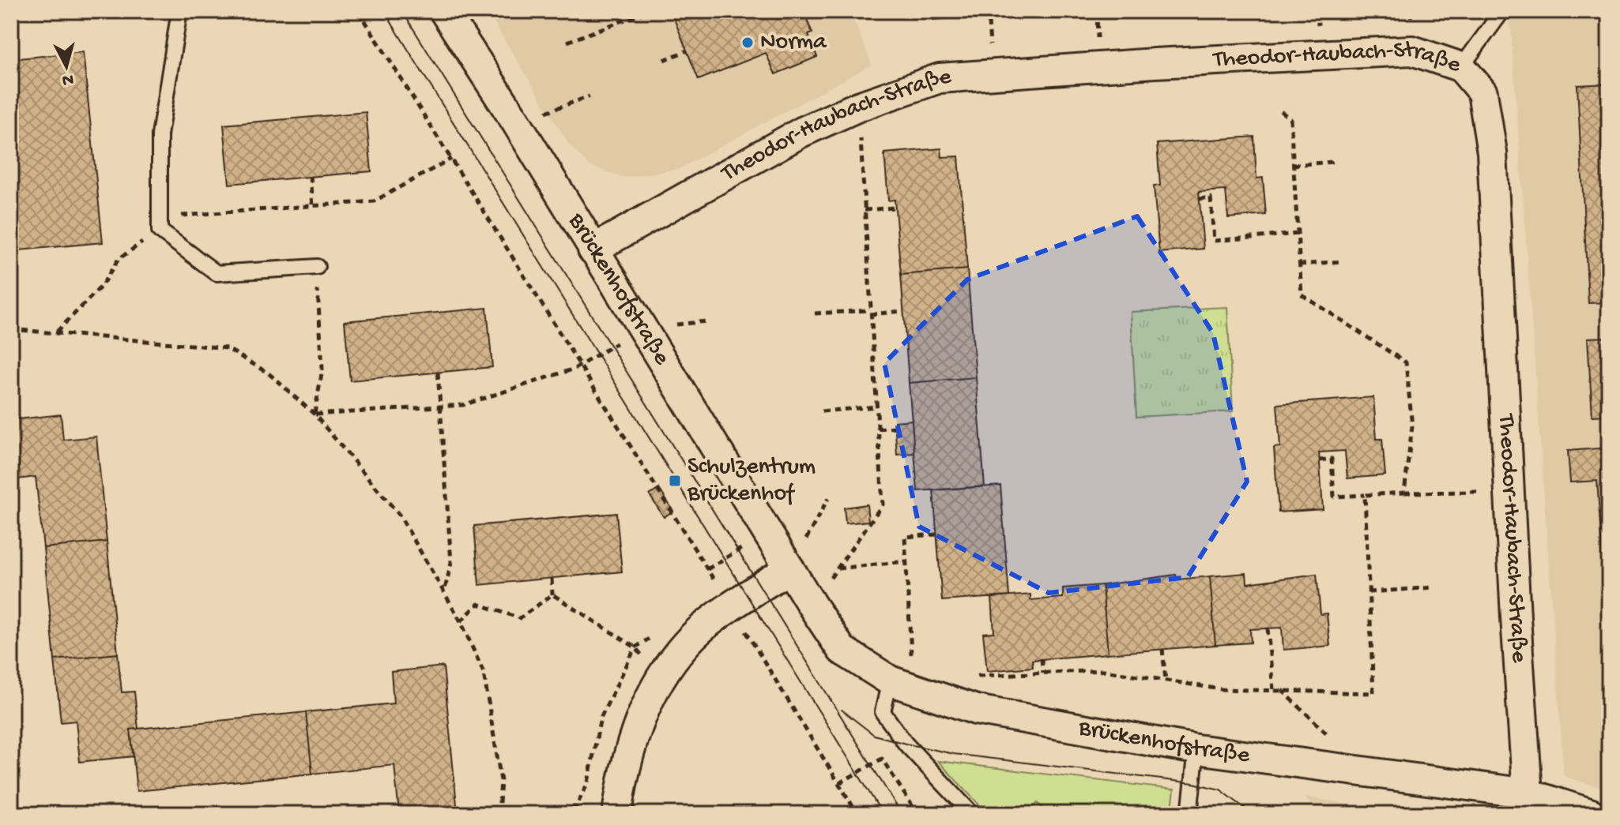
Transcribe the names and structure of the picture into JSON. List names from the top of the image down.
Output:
{
  "streets": {
    "street": ["Theodor-Haubach-Straße", "Brückenhofstraße"]
  },
  "crossings": [
    ["Theodor-Haubach-Straße", "Brückenhofstraße"]
  ],
  "places": {
    "other": ["Norma"],
    "transit": ["Schulzentrum Brückenhof"]
  },
  "north": "bottom"
}
